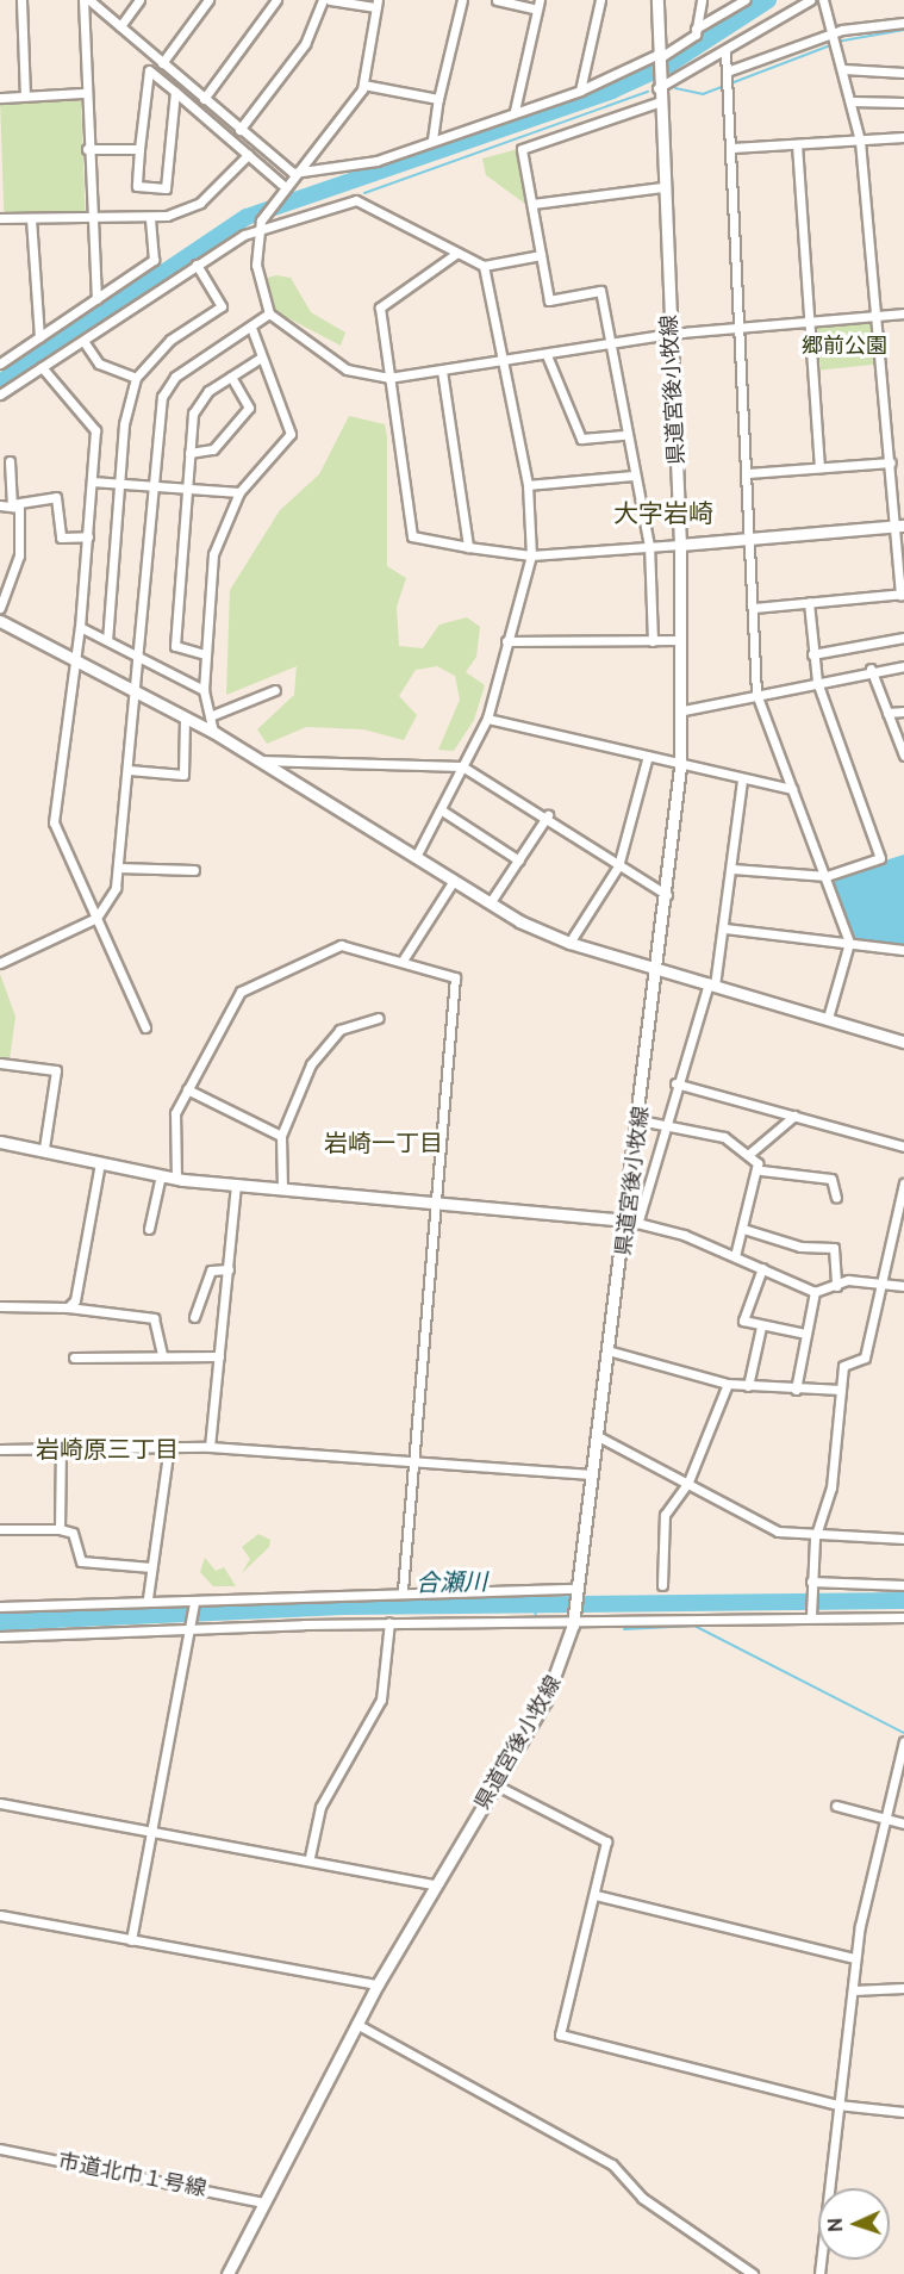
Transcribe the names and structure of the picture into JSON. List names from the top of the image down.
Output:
{
  "streets": {
    "main road": ["県道宮後小牧線"],
    "street": ["市道北巾１号線"]
  },
  "crossings": [
    ["県道宮後小牧線", "市道北巾１号線"]
  ],
  "districts": ["大字岩崎", "岩崎一丁目", "岩崎原三丁目"],
  "water": ["合瀬川"],
  "parks": ["郷前公園"],
  "north": "left"
}
